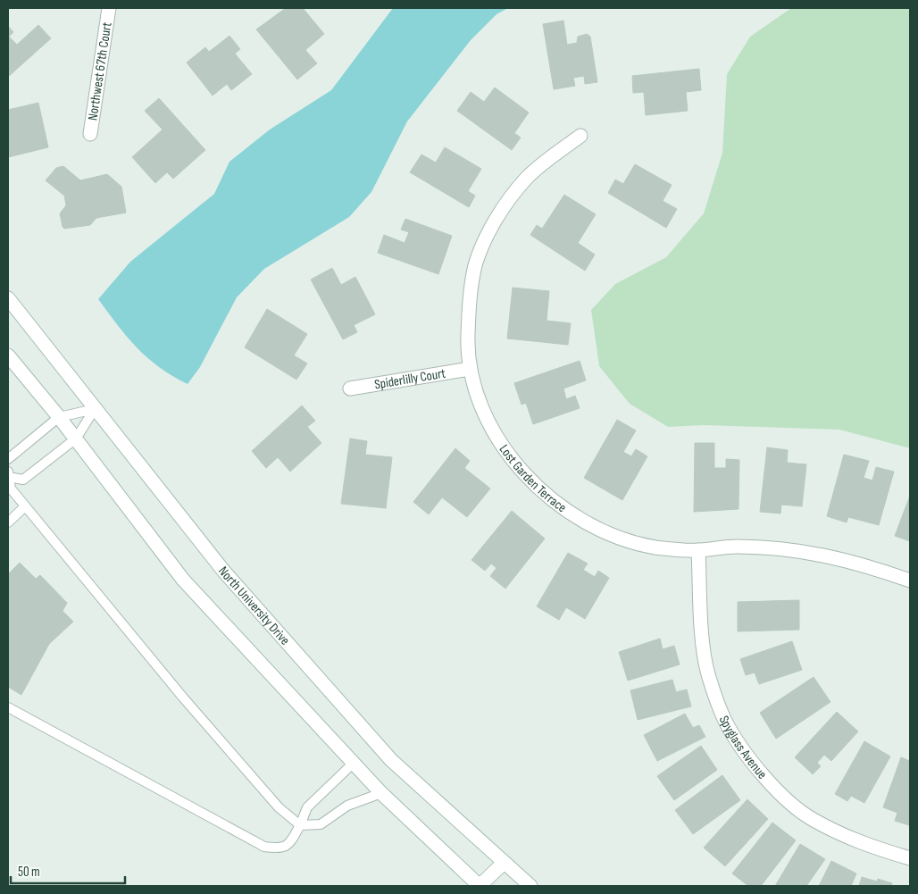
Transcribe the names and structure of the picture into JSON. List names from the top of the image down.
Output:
{
  "streets": {
    "main road": [
      "Northwest 67th Court",
      "Spiderlilly Court",
      "Lost Garden Terrace",
      "North University Drive",
      "Spyglass Avenue"
    ]
  },
  "crossings": [
    ["Spiderlilly Court", "Lost Garden Terrace"],
    ["Lost Garden Terrace", "Spyglass Avenue"]
  ],
  "scale_bar": "50 m"
}
